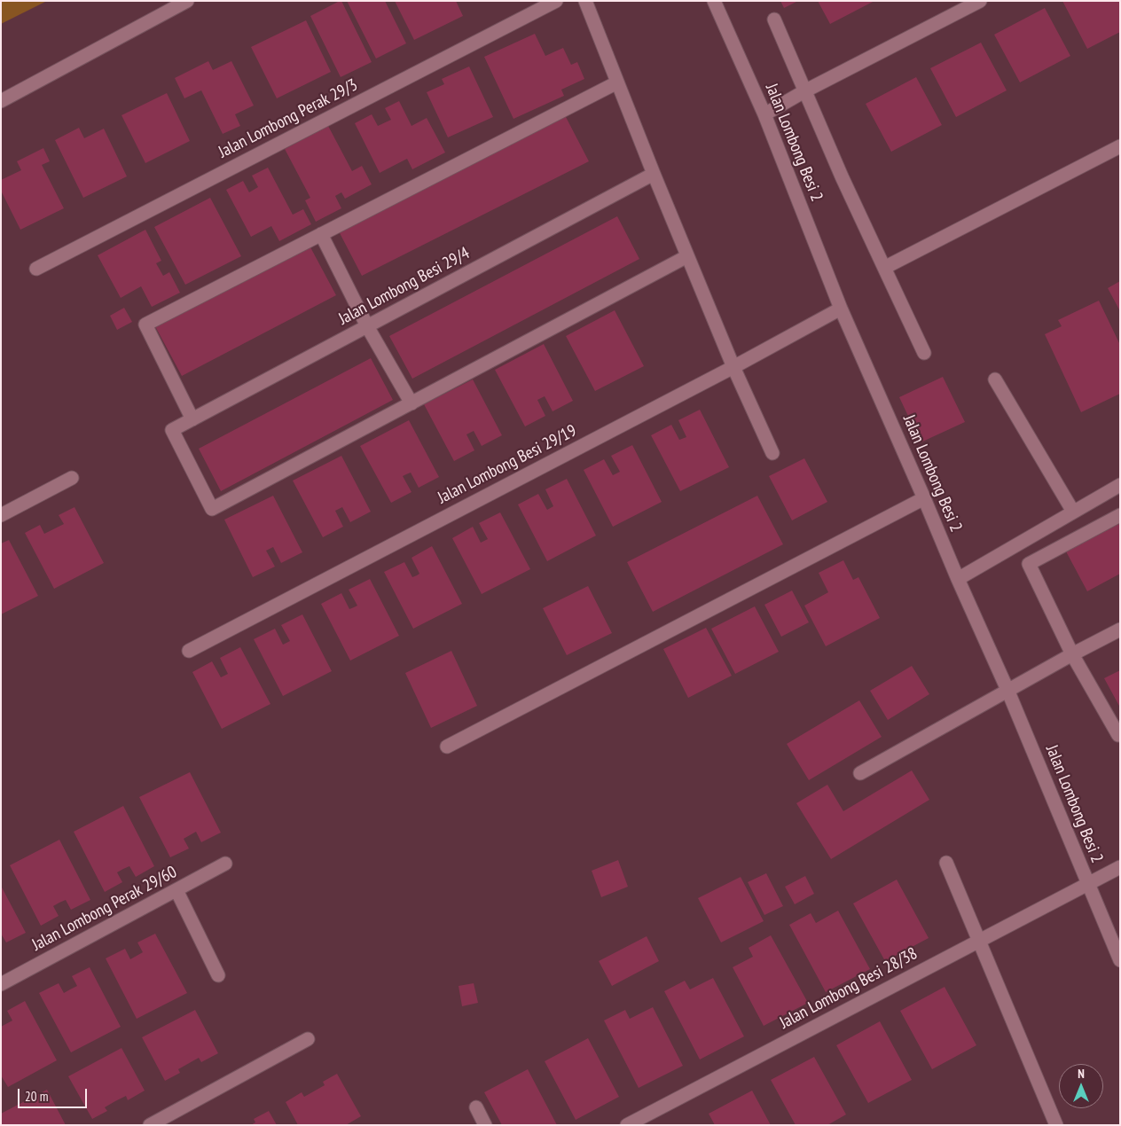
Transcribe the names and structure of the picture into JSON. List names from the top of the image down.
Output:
{
  "streets": {
    "street": [
      "Jalan Lombong Perak 29/3",
      "Jalan Lombong Besi 2",
      "Jalan Lombong Besi 29/4",
      "Jalan Lombong Besi 29/19",
      "Jalan Lombong Perak 29/60",
      "Jalan Lombong Besi 28/38"
    ]
  },
  "crossings": [
    ["Jalan Lombong Besi 2", "Jalan Lombong Besi 29/19"],
    ["Jalan Lombong Besi 2", "Jalan Lombong Besi 28/38"]
  ],
  "scale_bar": "20 m",
  "north": "top"
}
